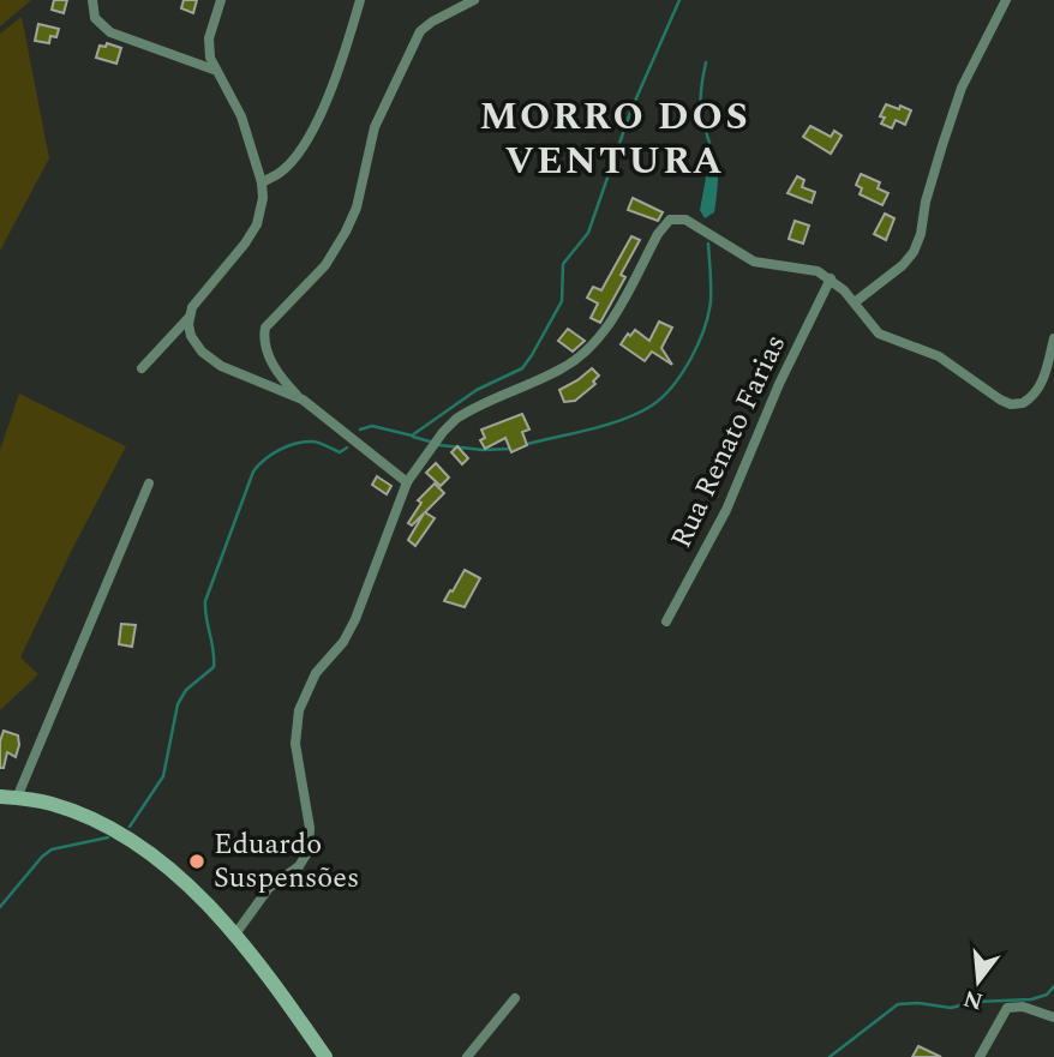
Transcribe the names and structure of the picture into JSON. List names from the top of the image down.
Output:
{
  "streets": {
    "street": ["Rua Renato Farias"]
  },
  "districts": ["MORRO DOS VENTURA"],
  "places": ["Eduardo Suspensões"],
  "north": "bottom"
}
